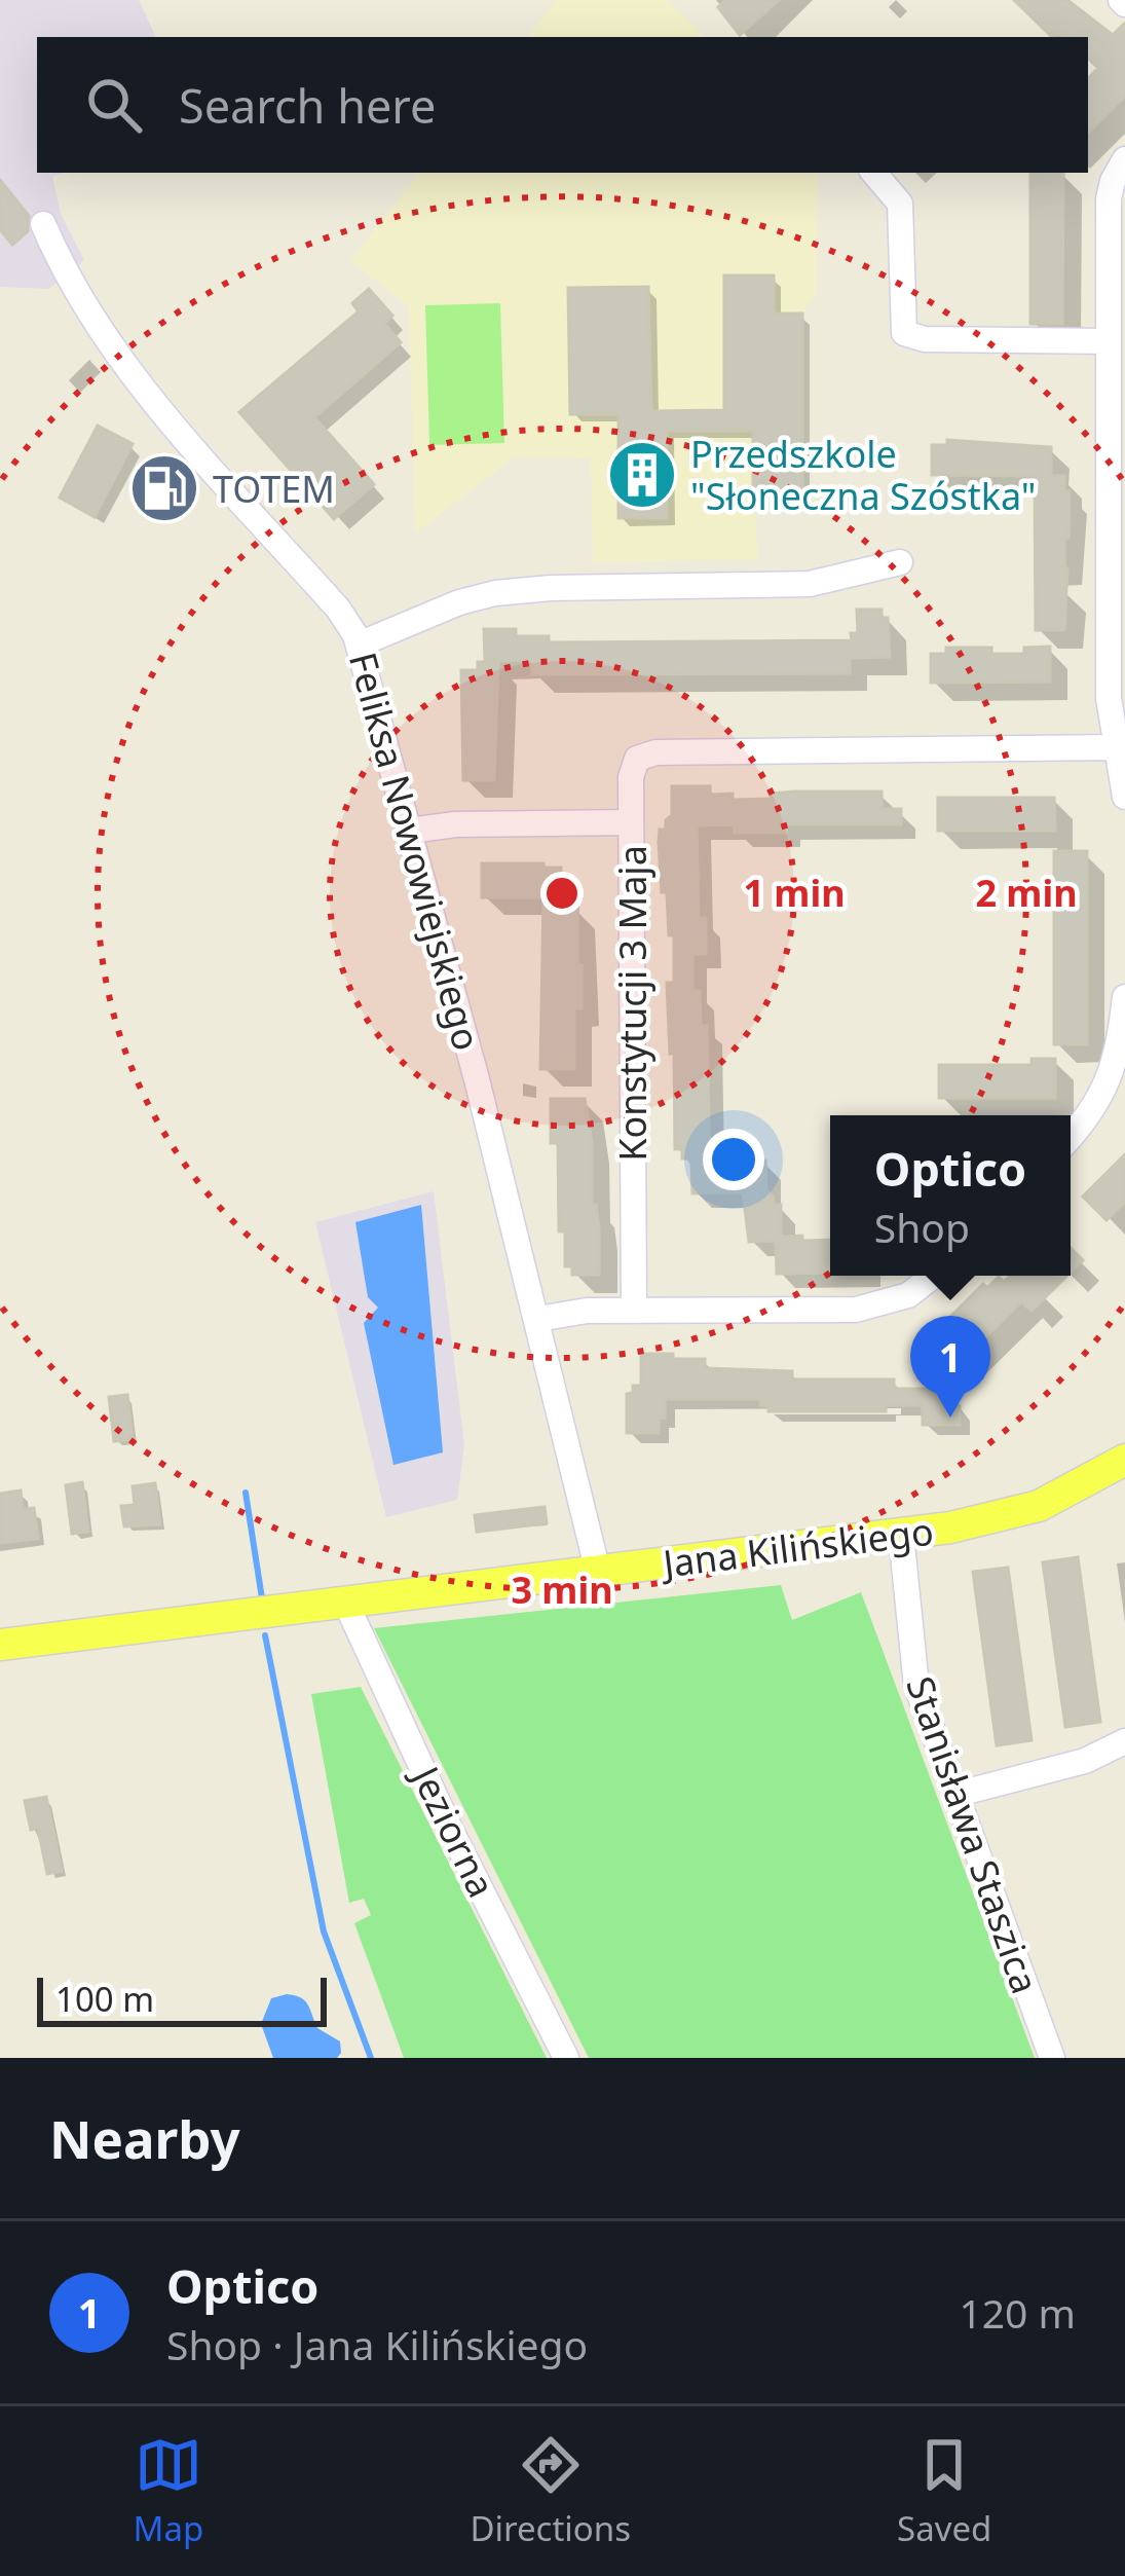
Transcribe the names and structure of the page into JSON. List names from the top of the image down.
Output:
{
  "streets": {
    "main road": ["Jana Kilińskiego"],
    "street": [
      "Feliksa Nowowiejskiego",
      "Konstytucji 3 Maja",
      "Jeziorna",
      "Stanisława Staszica"
    ]
  },
  "crossings": [
    ["Feliksa Nowowiejskiego", "Konstytucji 3 Maja"],
    ["Feliksa Nowowiejskiego", "Jana Kilińskiego"],
    ["Jana Kilińskiego", "Jeziorna"],
    ["Jana Kilińskiego", "Stanisława Staszica"]
  ],
  "places": {
    "building": ["Przedszkole \"Słoneczna Szóstka\""],
    "fuel station": ["TOTEM"]
  },
  "scale_bar": "100 m",
  "page": {
    "search": "Search here",
    "popup": ["Optico", "Shop"],
    "pins": "1",
    "scale": "100 m",
    "heading": "Nearby",
    "list": [
      {
        "mark": "1",
        "name": "Optico",
        "note": "Shop · Jana Kilińskiego",
        "value": "120 m"
      }
    ],
    "nav": ["Map", "Directions", "Saved"]
  },
  "rings": ["1 min", "2 min", "3 min"]
}
